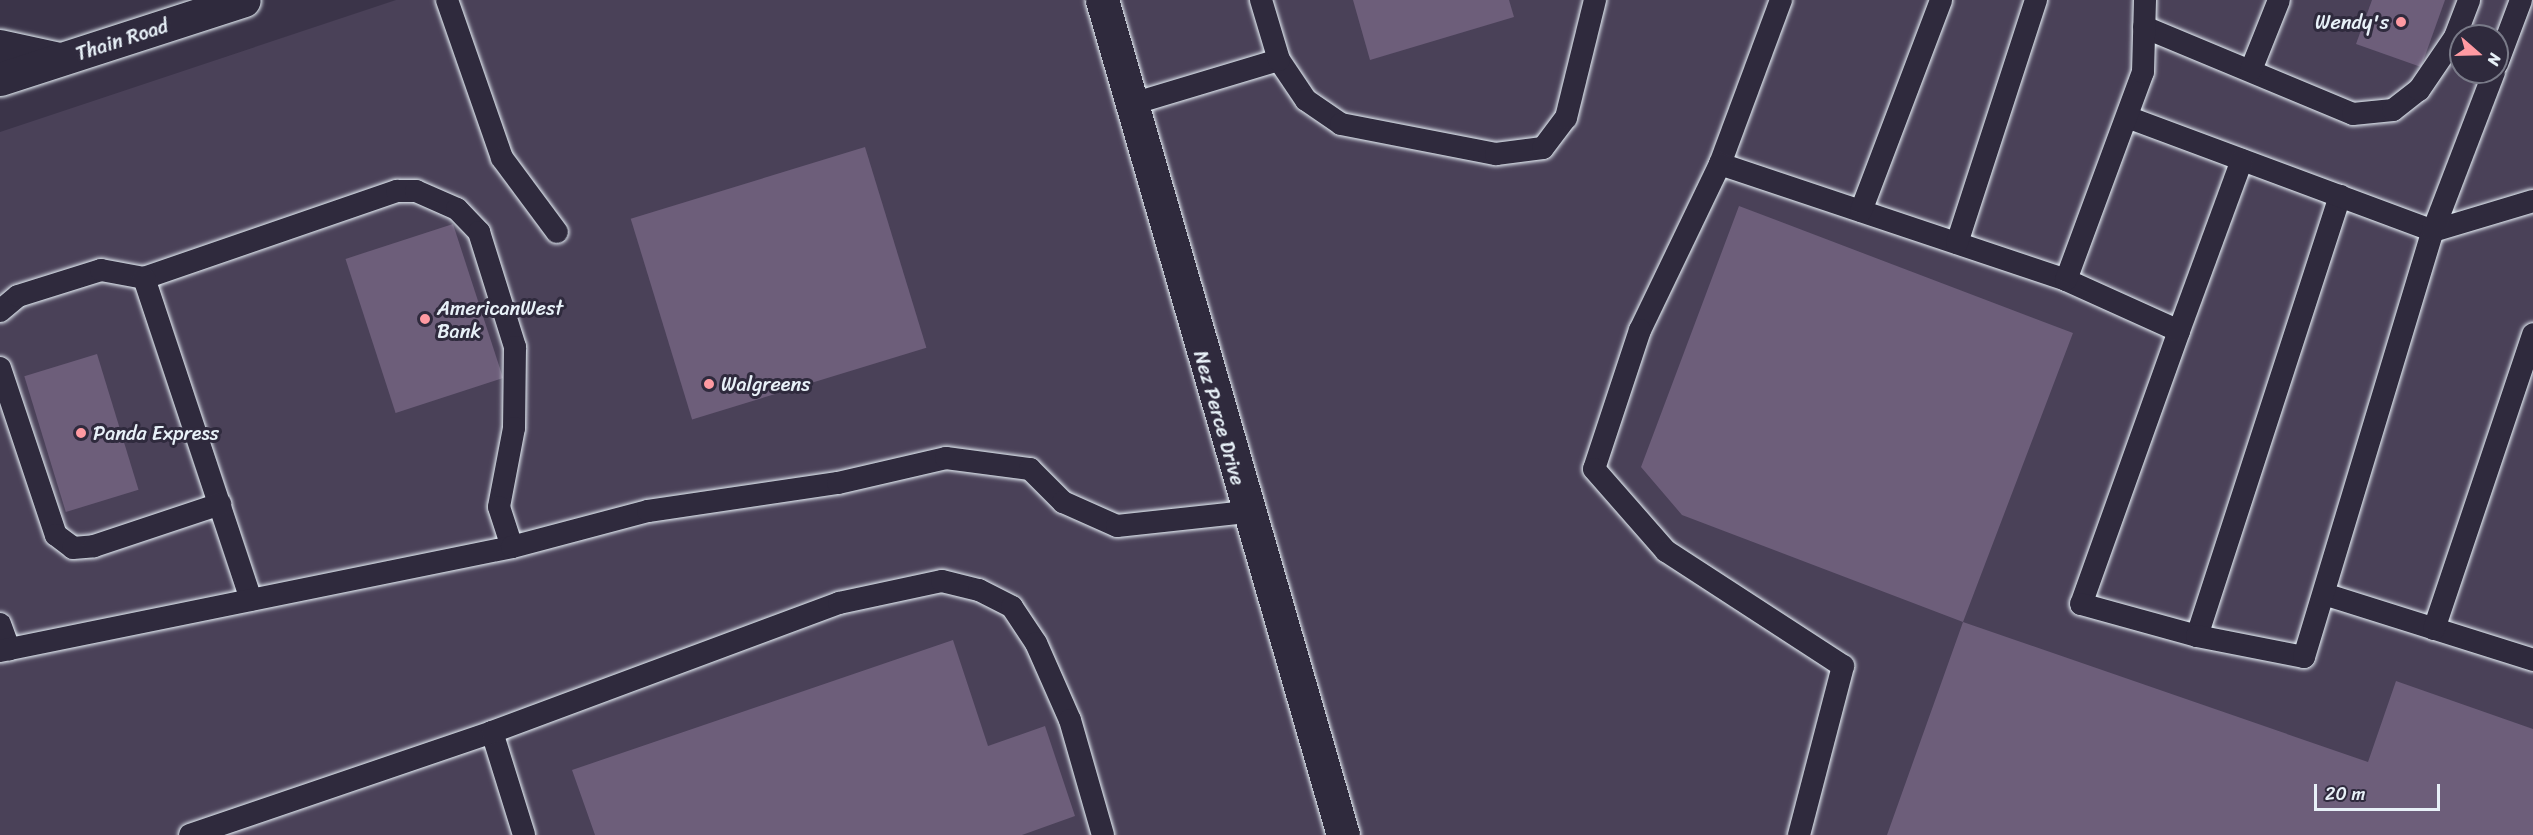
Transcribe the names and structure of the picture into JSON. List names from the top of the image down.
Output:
{
  "streets": {
    "street": ["Thain Road", "Nez Perce Drive"]
  },
  "places": [
    "Wendy's",
    "AmericanWest Bank",
    "Walgreens",
    "Panda Express"
  ],
  "scale_bar": "20 m",
  "north": "right"
}
